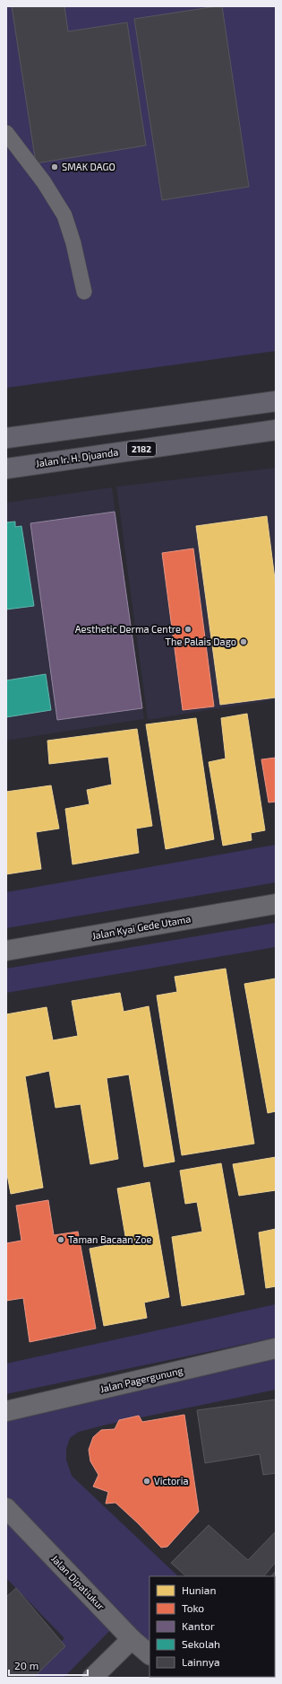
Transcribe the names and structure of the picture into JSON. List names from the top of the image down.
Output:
{
  "streets": {
    "main road": ["2182", "Jalan Ir. H. Djuanda"],
    "street": ["Jalan Kyai Gede Utama", "Jalan Pagergunung", "Jalan Dipatiukur"]
  },
  "places": [
    "SMAK DAGO",
    "Aesthetic Derma Centre",
    "The Palais Dago",
    "Taman Bacaan Zoe",
    "Victoria"
  ],
  "legend": [
    "Hunian",
    "Toko",
    "Kantor",
    "Sekolah",
    "Lainnya"
  ],
  "scale_bar": "20 m"
}
